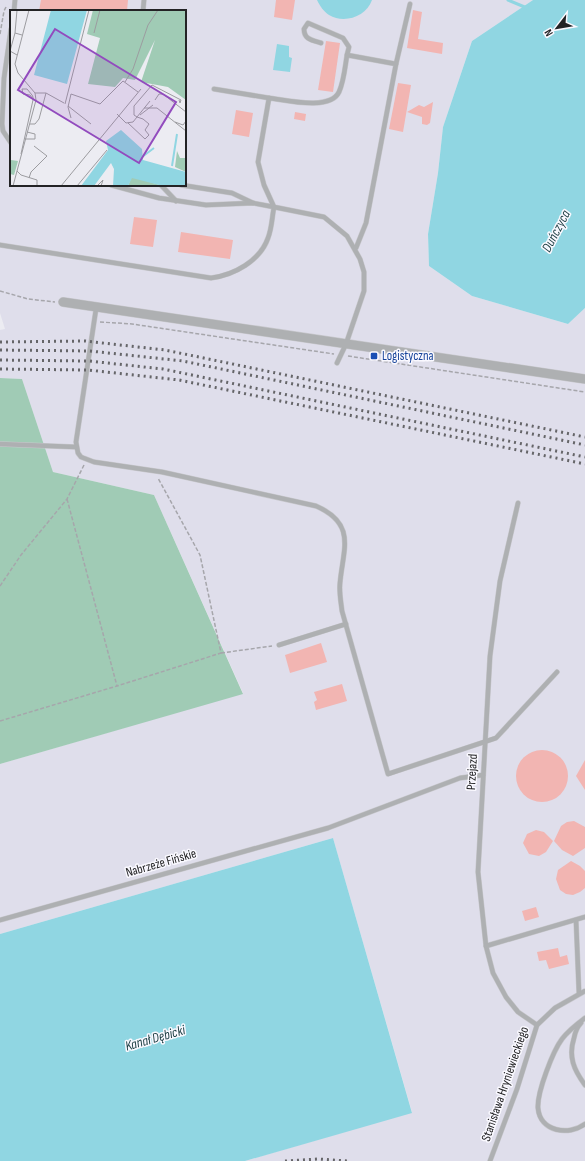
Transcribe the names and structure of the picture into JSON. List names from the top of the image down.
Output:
{
  "streets": {
    "lane": ["Przejazd", "Nabrzeże Fińskie", "Stanisława Hryniewieckiego"]
  },
  "crossings": [
    ["Przejazd", "Nabrzeże Fińskie"],
    ["Przejazd", "Stanisława Hryniewieckiego"]
  ],
  "water": ["Duńczyca", "Kanał Dębicki"],
  "places": {
    "transit": ["Logistyczna"]
  },
  "north": "bottom left"
}
